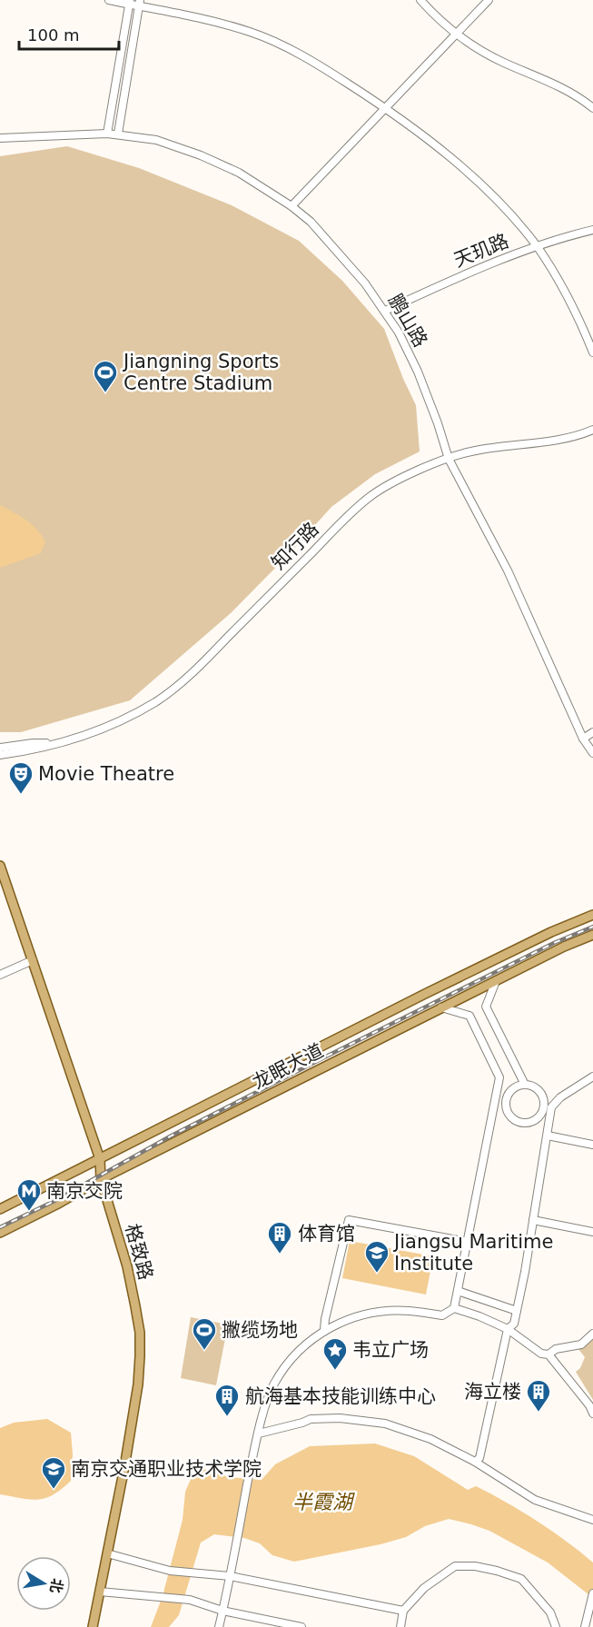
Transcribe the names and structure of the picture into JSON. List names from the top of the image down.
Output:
{
  "streets": {
    "main road": ["龙眠大道", "格致路"],
    "street": ["天玑路", "鹏山路", "知行路"]
  },
  "crossings": [
    ["天玑路", "鹏山路"],
    ["鹏山路", "知行路"],
    ["龙眠大道", "格致路"]
  ],
  "water": ["半霞湖"],
  "places": {
    "sports": ["Jiangning Sports Centre Stadium", "撇缆场地"],
    "theatre": ["Movie Theatre"],
    "metro station": ["南京交院"],
    "building": ["体育馆", "海立楼", "航海基本技能训练中心"],
    "school or university": ["Jiangsu Maritime Institute", "南京交通职业技术学院"],
    "place": ["韦立广场"]
  },
  "scale_bar": "100 m",
  "north": "right"
}
